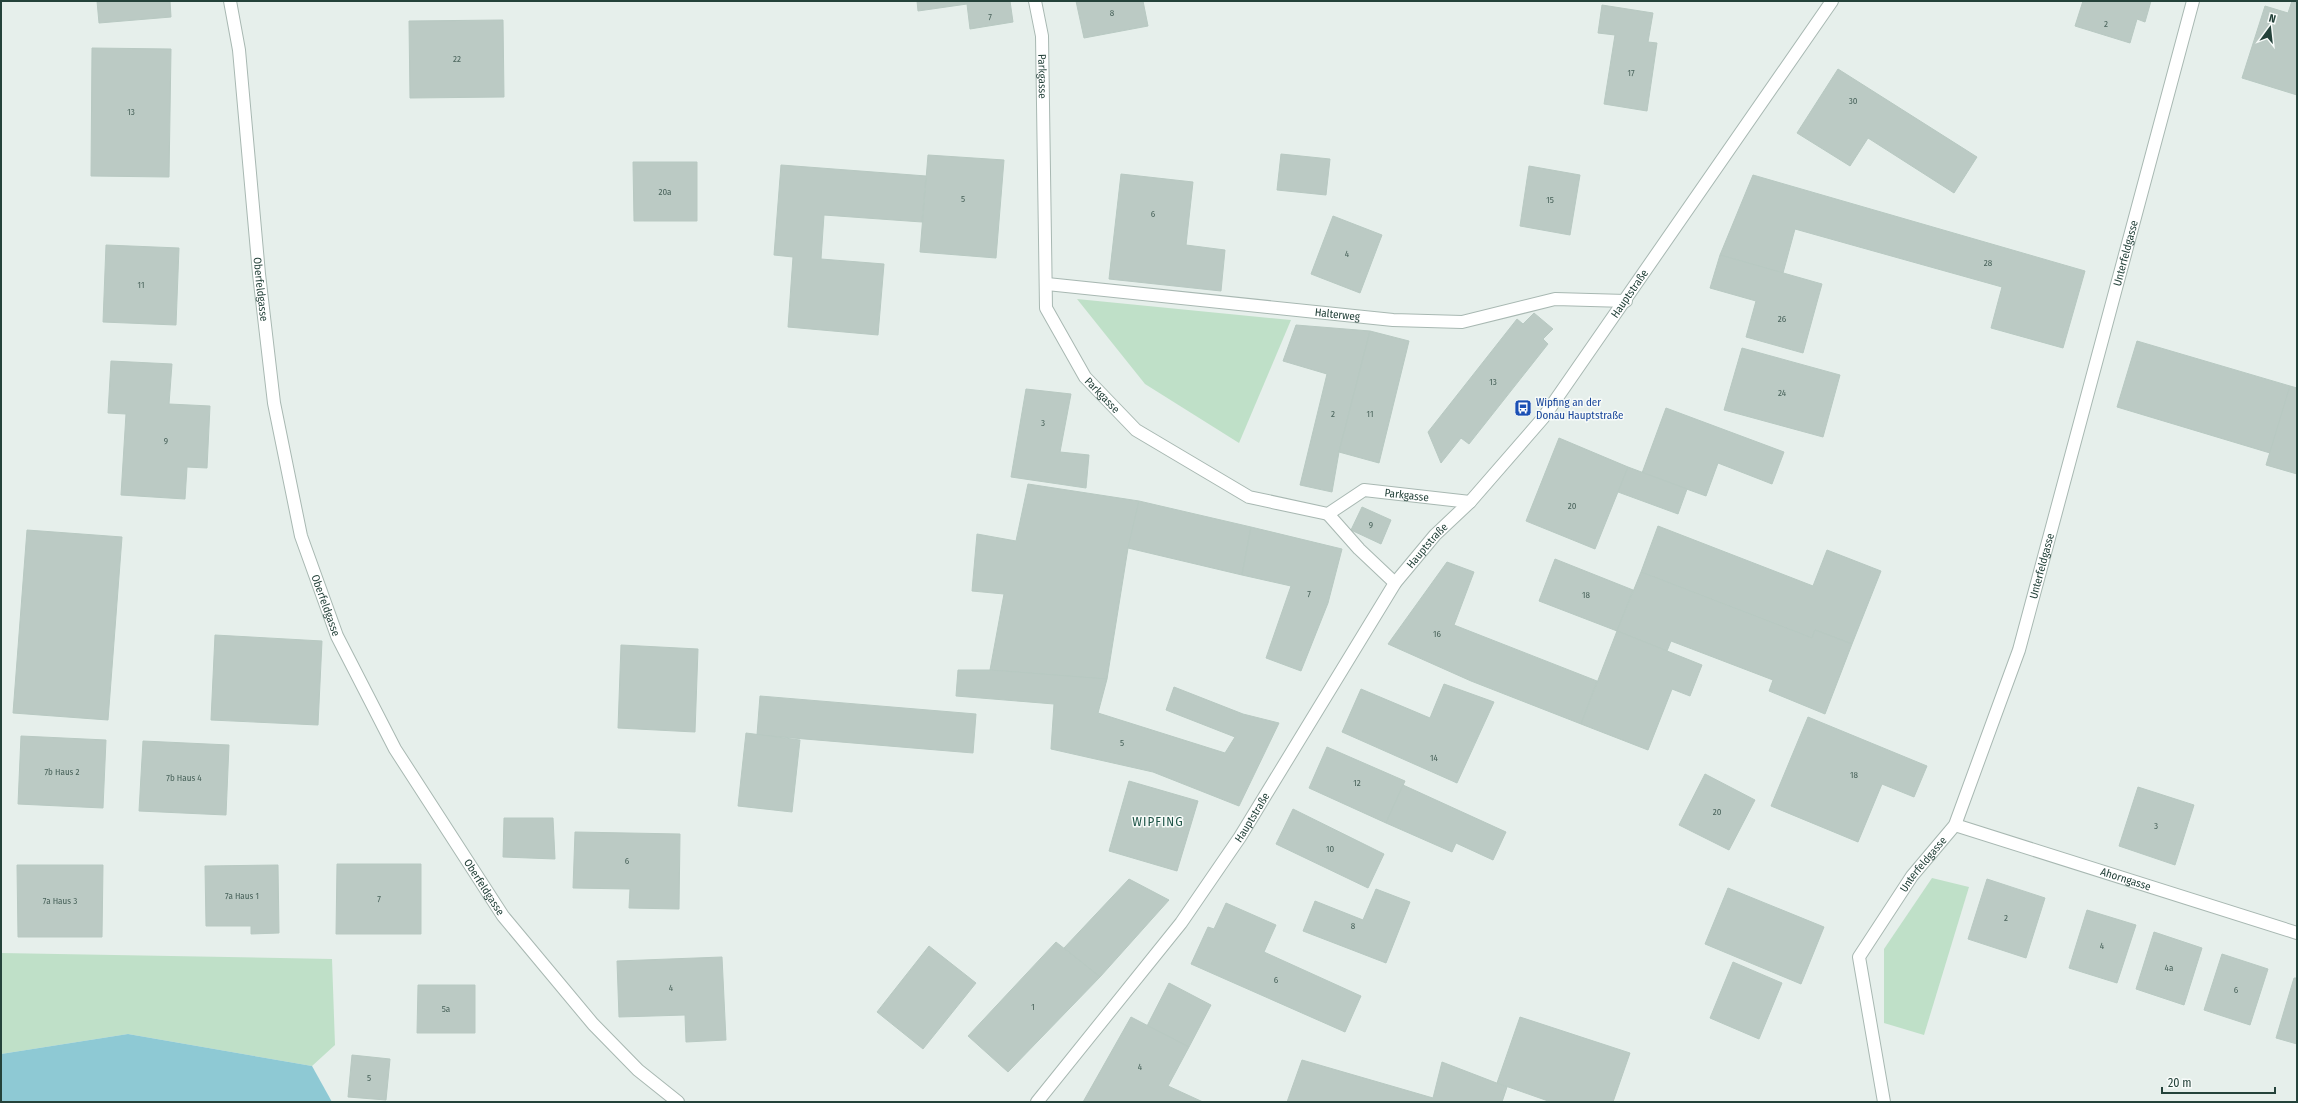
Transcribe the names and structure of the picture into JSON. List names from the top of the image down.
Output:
{
  "streets": {
    "street": [
      "Parkgasse",
      "Unterfeldgasse",
      "Oberfeldgasse",
      "Hauptstraße",
      "Halterweg",
      "Ahorngasse"
    ]
  },
  "crossings": [
    ["Parkgasse", "Hauptstraße"],
    ["Parkgasse", "Halterweg"],
    ["Unterfeldgasse", "Ahorngasse"],
    ["Hauptstraße", "Halterweg"]
  ],
  "districts": ["WIPFING"],
  "places": {
    "bus stop": ["Wipfing an der Donau Hauptstraße"]
  },
  "house_numbers": [
    "8",
    "7",
    "2",
    "22",
    "17",
    "30",
    "13",
    "20a",
    "5",
    "15",
    "6",
    "4",
    "28",
    "11",
    "26",
    "13",
    "24",
    "2",
    "11",
    "3",
    "9",
    "20",
    "9",
    "7",
    "18",
    "16",
    "5",
    "14",
    "7b Haus 2",
    "18",
    "7b Haus 4",
    "12",
    "20",
    "3",
    "10",
    "6",
    "7a Haus 1",
    "7",
    "7a Haus 3",
    "2",
    "8",
    "4",
    "4a",
    "6",
    "4",
    "6",
    "1",
    "5a",
    "4",
    "5"
  ],
  "scale_bar": "20 m",
  "north": "top"
}
